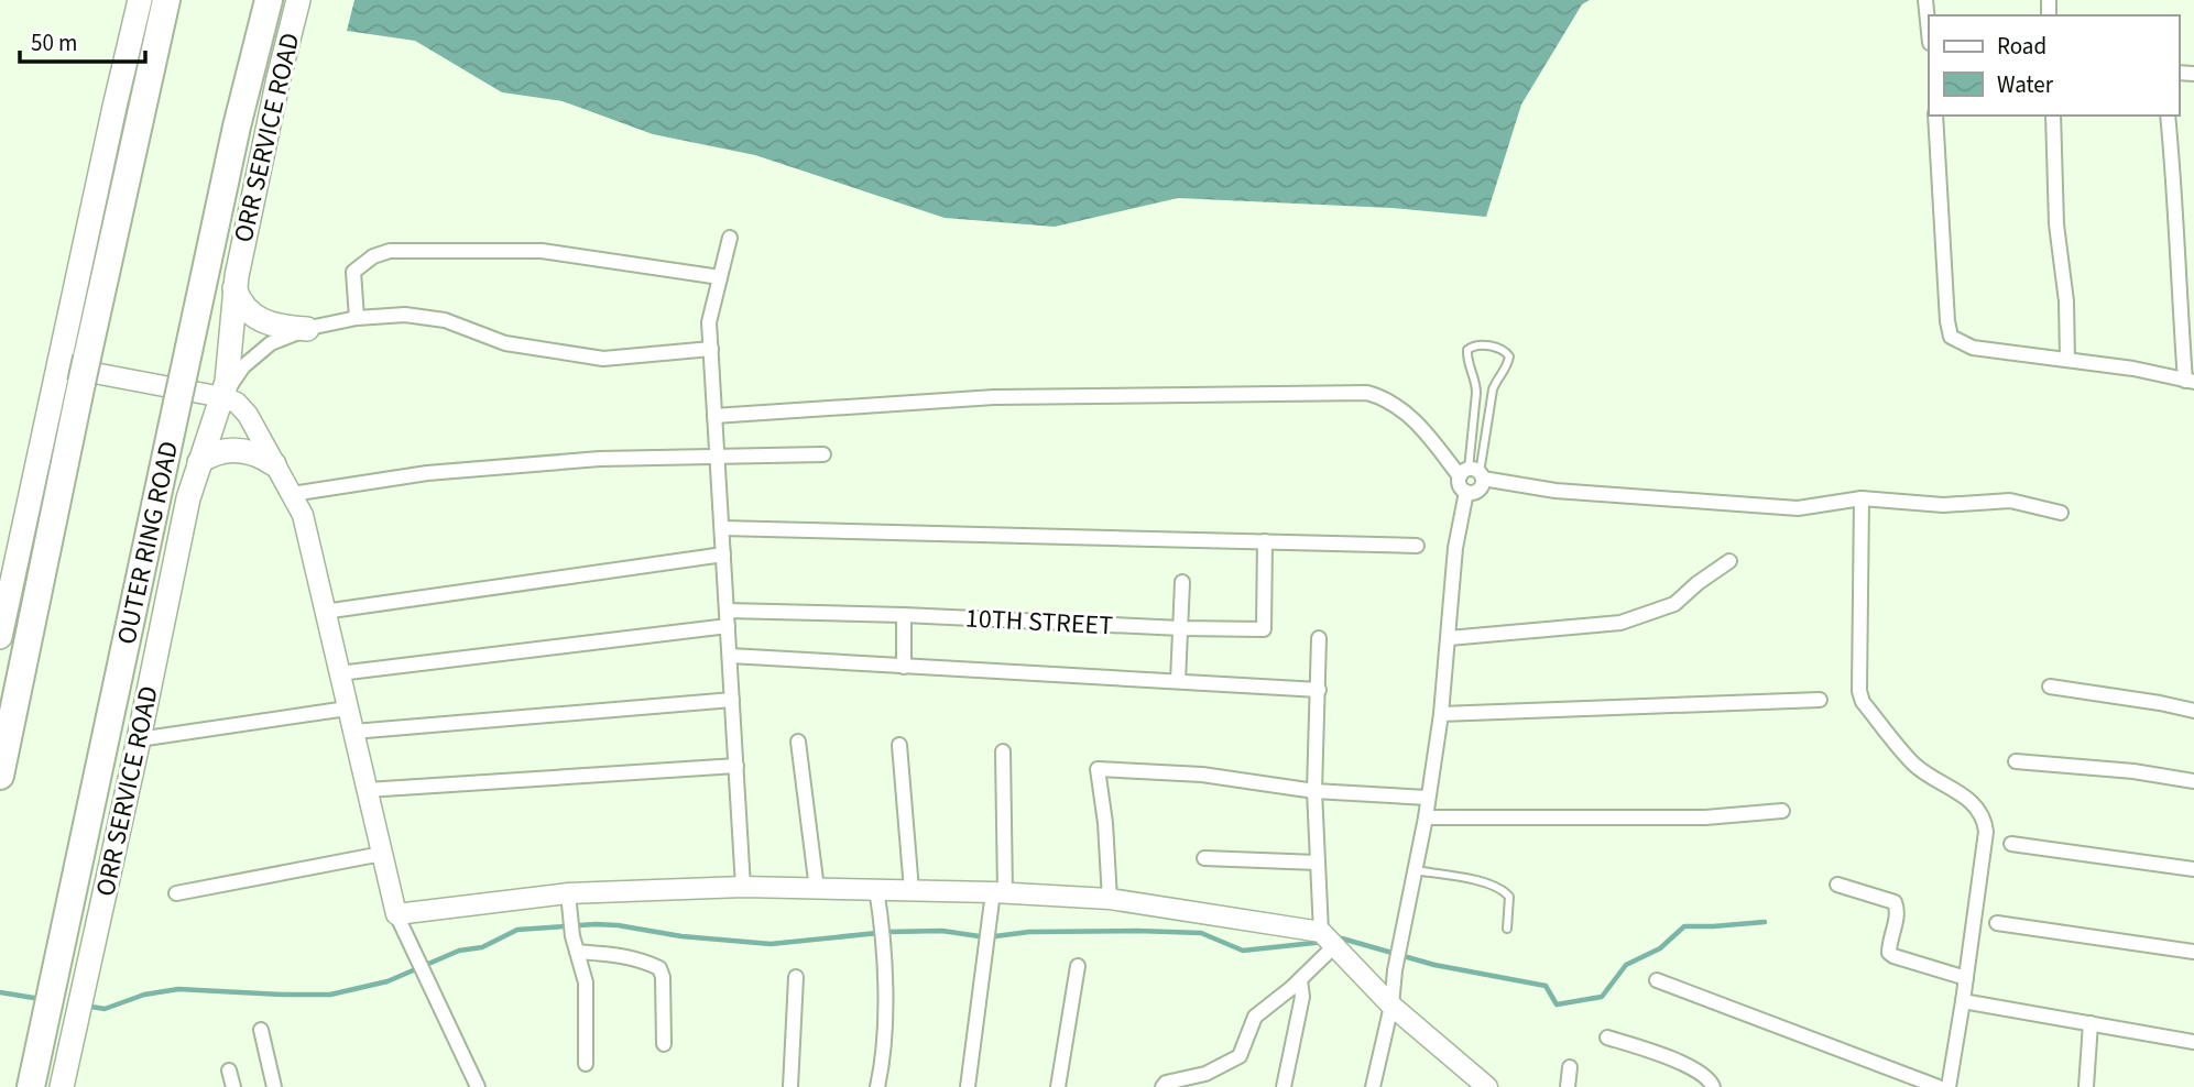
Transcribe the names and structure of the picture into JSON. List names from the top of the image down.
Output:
{
  "streets": {
    "highway": ["OUTER RING ROAD"],
    "main road": ["ORR SERVICE ROAD"],
    "street": ["10TH STREET"]
  },
  "legend": ["Road", "Water"],
  "scale_bar": "50 m"
}
